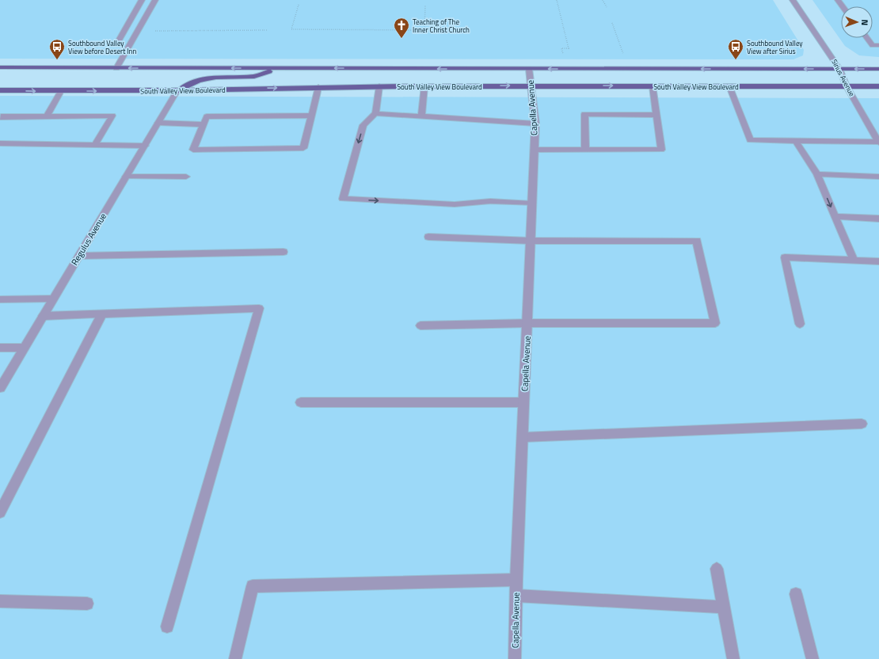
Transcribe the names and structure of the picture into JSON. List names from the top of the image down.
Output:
{
  "streets": {
    "main road": ["South Valley View Boulevard"],
    "street": ["Sirius Avenue", "Capella Avenue", "Regulus Avenue"]
  },
  "crossings": [
    ["Sirius Avenue", "South Valley View Boulevard"],
    ["South Valley View Boulevard", "Capella Avenue"],
    ["South Valley View Boulevard", "Regulus Avenue"]
  ],
  "places": {
    "church": ["Teaching of The Inner Christ Church"],
    "bus stop": ["Southbound Valley View before Desert Inn", "Southbound Valley View after Sirius"]
  },
  "north": "right"
}
